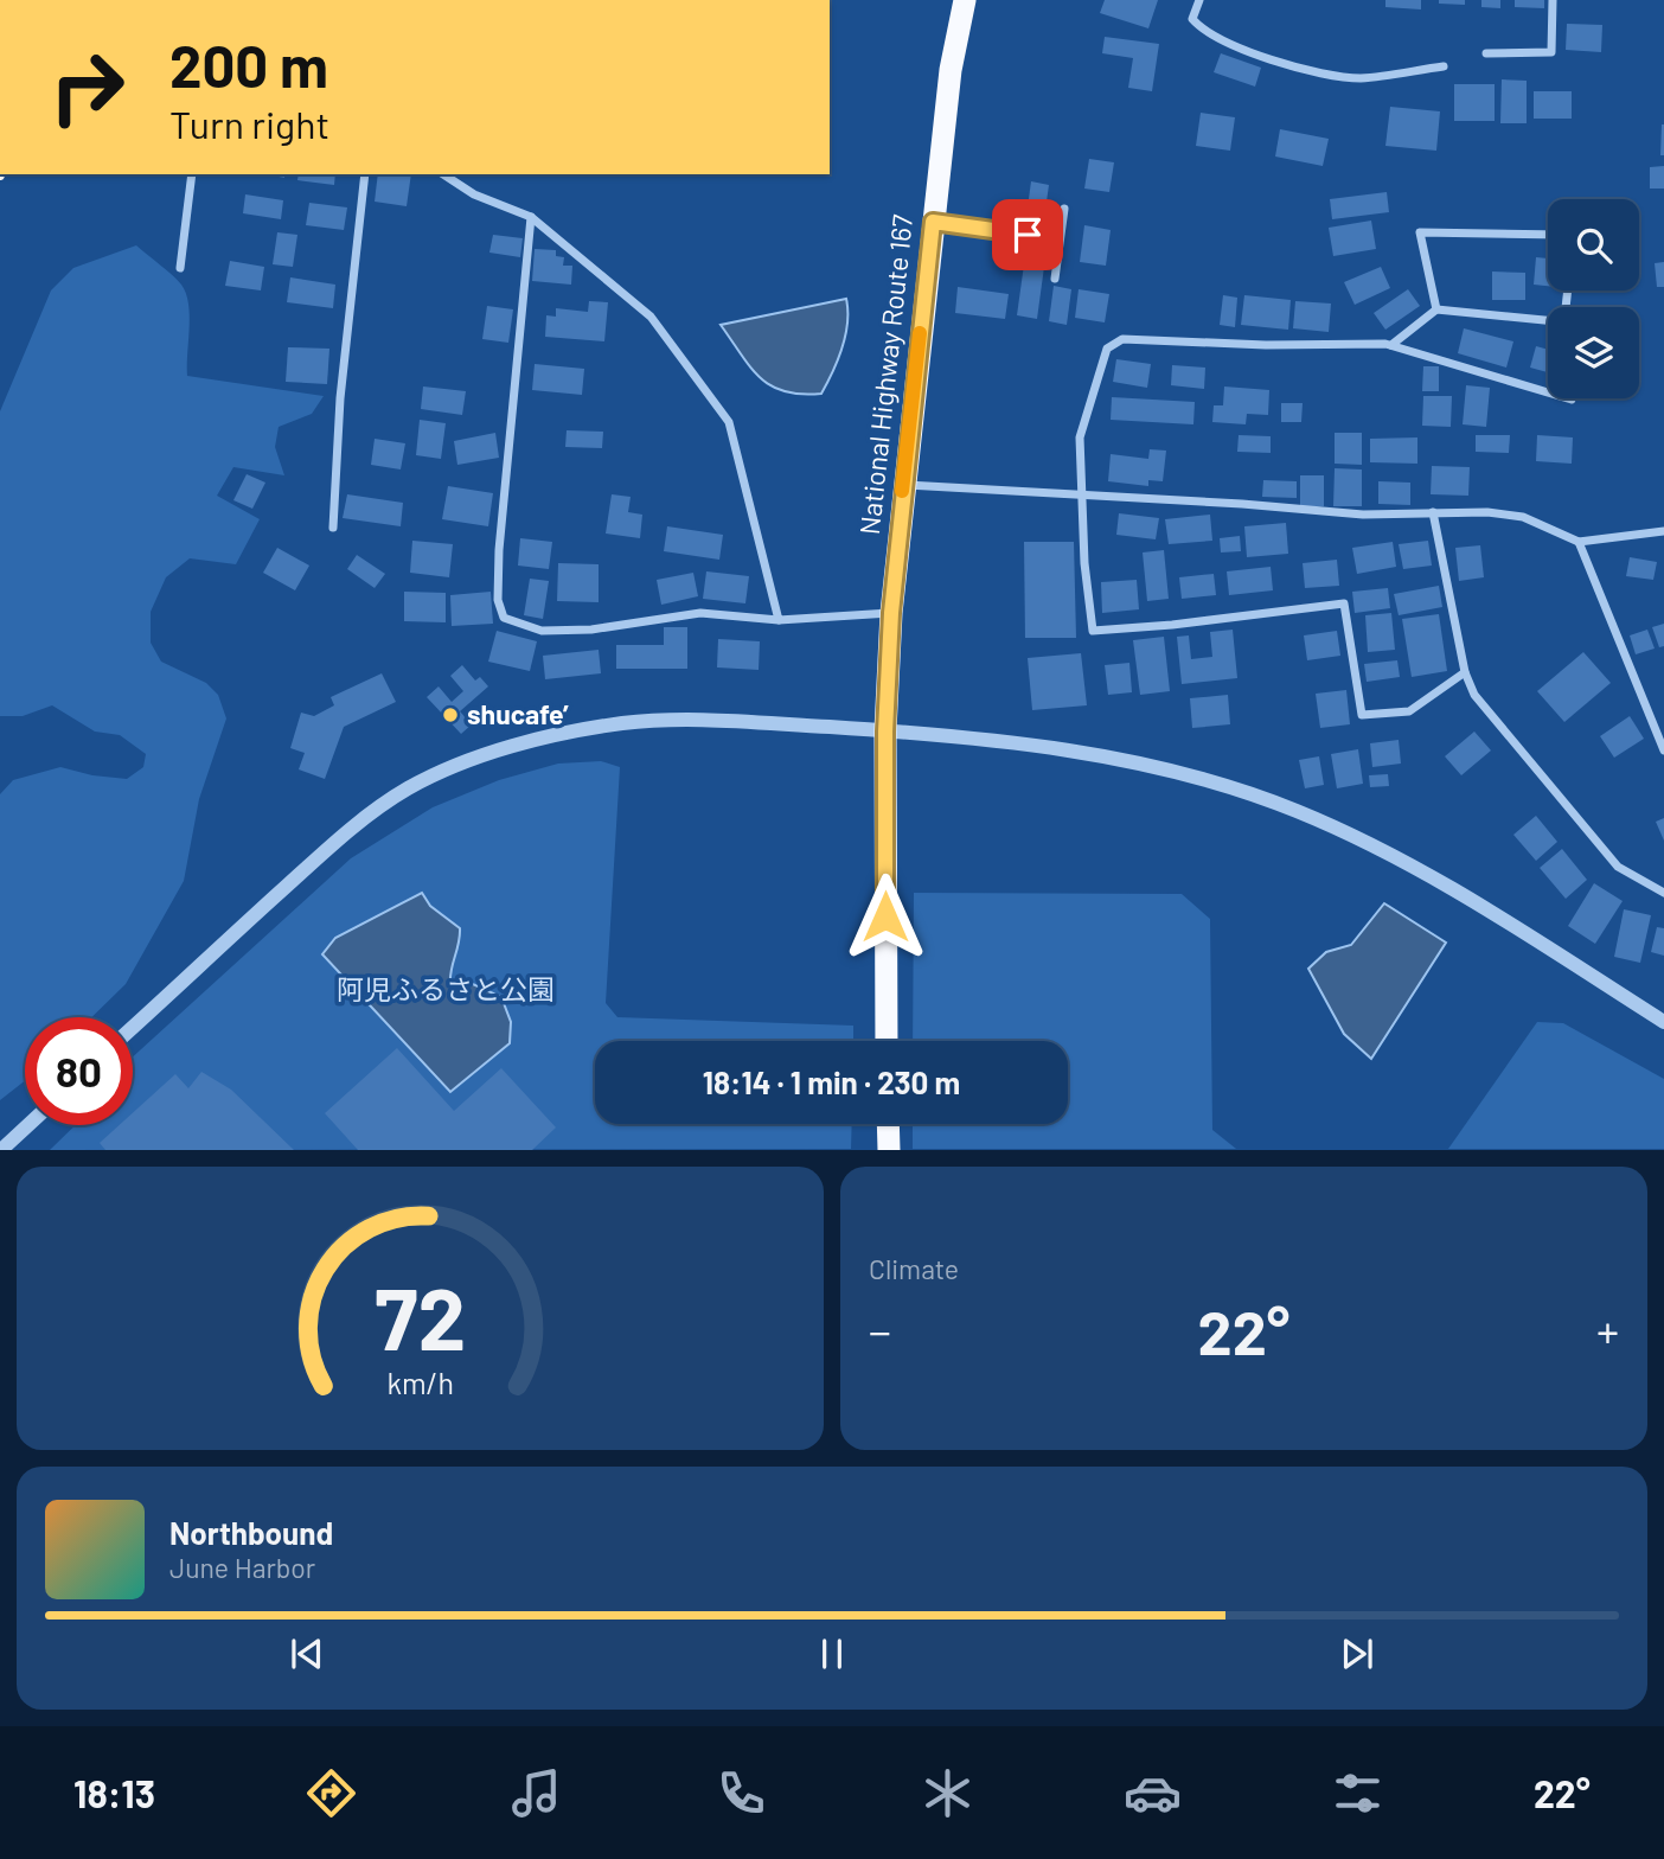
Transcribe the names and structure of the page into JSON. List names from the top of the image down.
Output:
{
  "streets": {
    "highway": ["National Highway Route 167"]
  },
  "parks": ["阿児ふるさと公園"],
  "places": ["shucafe’"],
  "page": {
    "turn": ["200 m", "Turn right"],
    "limit": "80",
    "trip": "18:14 · 1 min · 230 m",
    "tile": "Climate",
    "heat": ["−", "22°", "+"],
    "song": ["Northbound", "June Harbor"],
    "tabs": ["18:13", "22°"],
    "gauge": ["72", "km/h"]
  }
}
